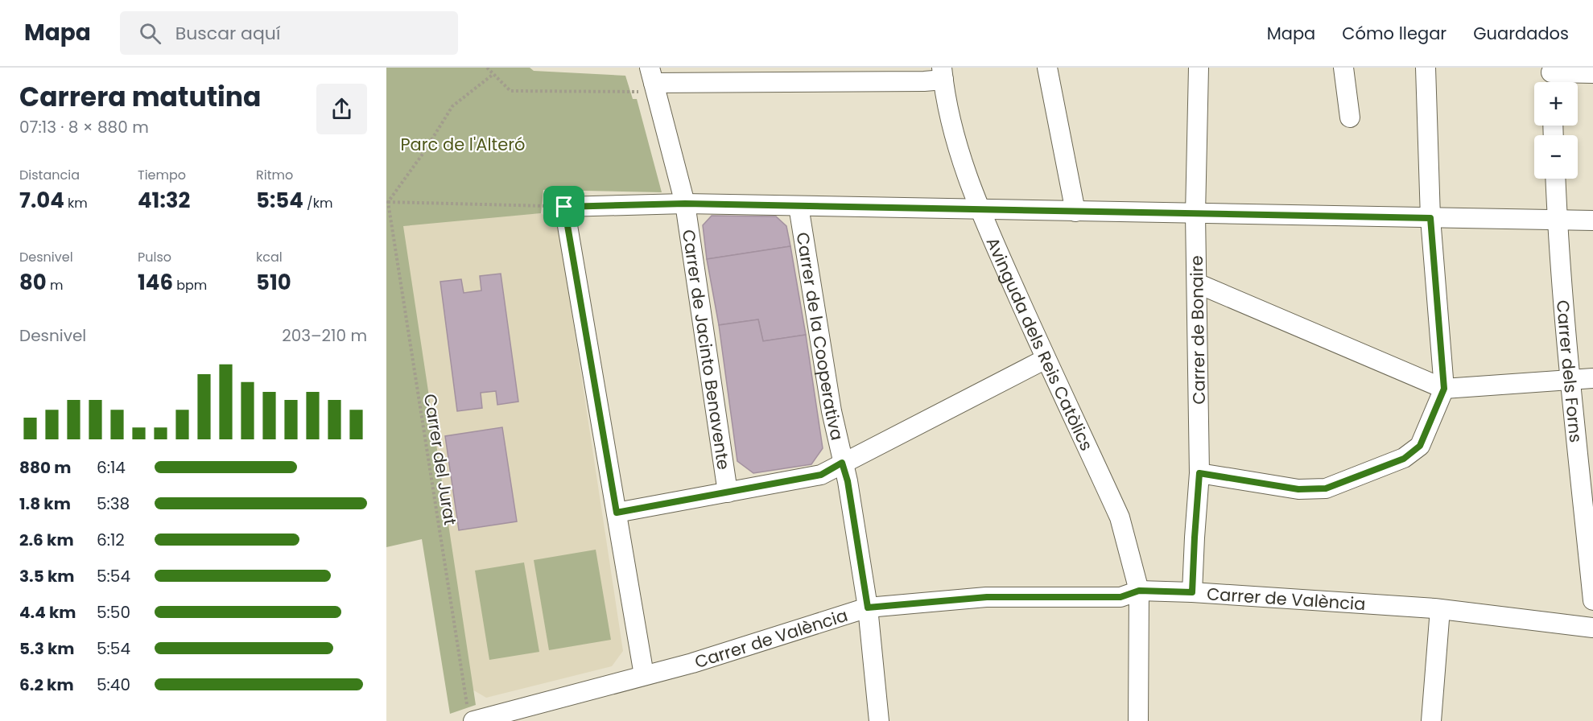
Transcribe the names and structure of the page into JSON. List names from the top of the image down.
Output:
{
  "streets": {
    "street": [
      "Carrer de Bonaire",
      "Carrer de la Cooperativa",
      "Avinguda dels Reis Catòlics",
      "Carrer de Jacinto Benavente",
      "Carrer dels Forns",
      "Carrer de València"
    ],
    "path": ["Carrer del Jurat"]
  },
  "crossings": [
    ["Carrer de Bonaire", "Carrer de València"],
    ["Carrer de la Cooperativa", "Carrer de València"],
    ["Avinguda dels Reis Catòlics", "Carrer de València"],
    ["Carrer del Jurat", "Carrer de València"]
  ],
  "parks": ["Parc de l'Alteró"],
  "page": {
    "header": "Mapa",
    "search": "Buscar aquí",
    "nav": ["Mapa", "Cómo llegar", "Guardados"],
    "heading": ["Carrera matutina", "07:13 · 8 × 880 m"],
    "map_buttons": ["+", "−"],
    "stats": [
      ["Distancia", "7.04 km"],
      ["Tiempo", "41:32"],
      ["Ritmo", "5:54 /km"],
      ["Desnivel", "80 m"],
      ["Pulso", "146 bpm"],
      ["kcal", "510"]
    ],
    "chart": ["Desnivel", "203–210 m"],
    "list": [
      {
        "name": "880 m",
        "note": "6:14"
      },
      {
        "name": "1.8 km",
        "note": "5:38"
      },
      {
        "name": "2.6 km",
        "note": "6:12"
      },
      {
        "name": "3.5 km",
        "note": "5:54"
      },
      {
        "name": "4.4 km",
        "note": "5:50"
      },
      {
        "name": "5.3 km",
        "note": "5:54"
      },
      {
        "name": "6.2 km",
        "note": "5:40"
      }
    ]
  }
}
